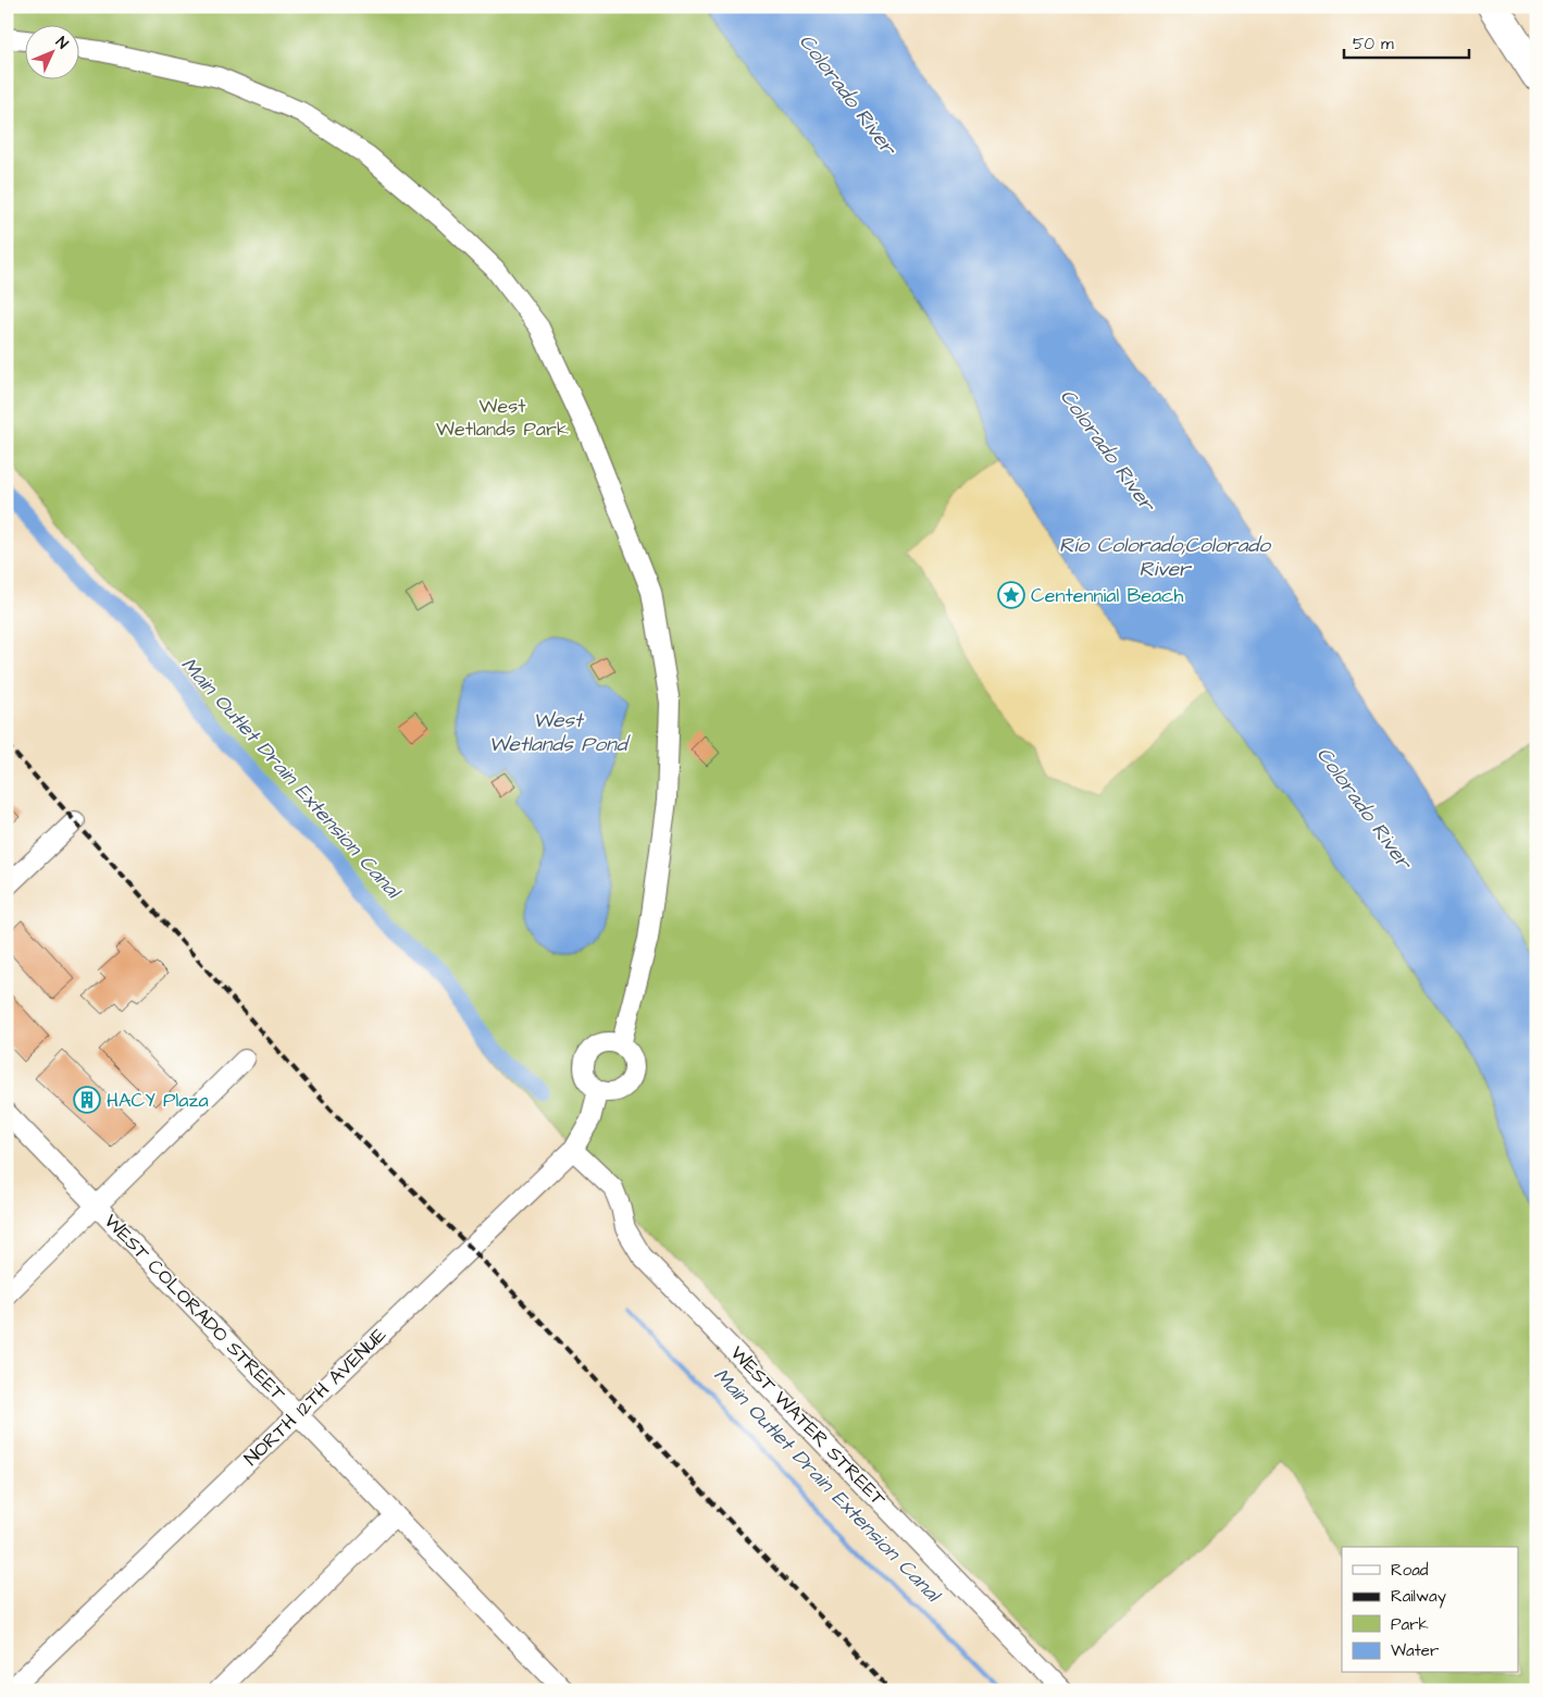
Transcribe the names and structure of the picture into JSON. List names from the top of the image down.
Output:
{
  "streets": {
    "street": ["WEST COLORADO STREET", "NORTH 12TH AVENUE", "WEST WATER STREET"]
  },
  "crossings": [
    ["WEST COLORADO STREET", "NORTH 12TH AVENUE"],
    ["NORTH 12TH AVENUE", "WEST WATER STREET"]
  ],
  "water": [
    "Colorado River",
    "Río Colorado;Colorado River",
    "West Wetlands Pond",
    "Main Outlet Drain Extension Canal"
  ],
  "parks": ["West Wetlands Park"],
  "places": {
    "place": ["Centennial Beach"],
    "building": ["HACY Plaza"]
  },
  "legend": [
    "Road",
    "Railway",
    "Park",
    "Water"
  ],
  "scale_bar": "50 m",
  "north": "top right"
}
